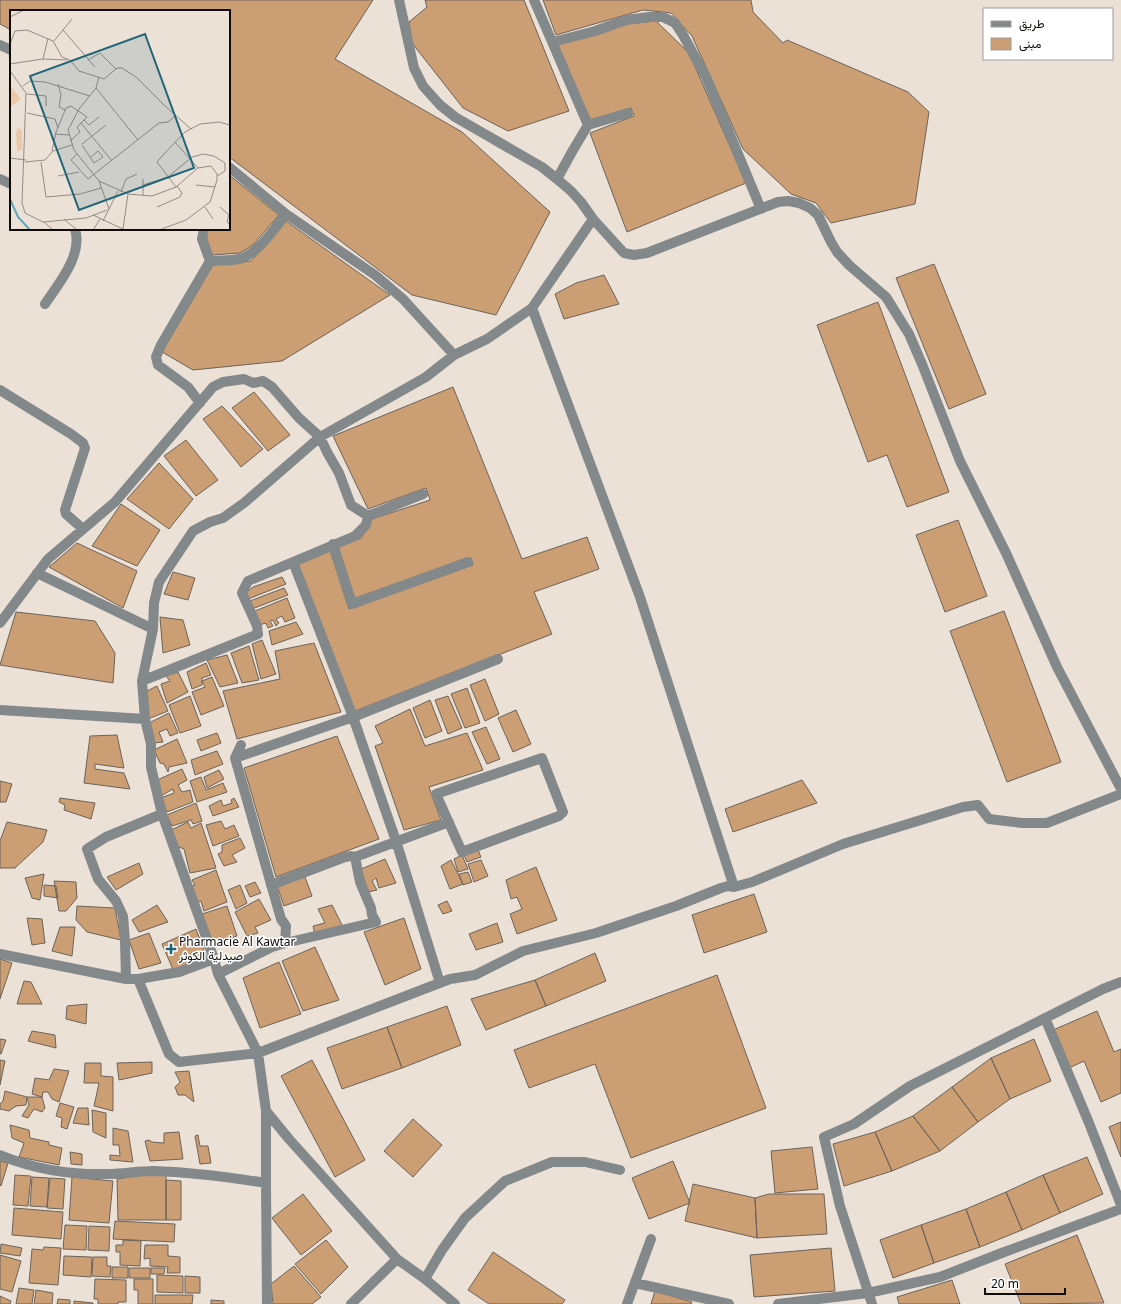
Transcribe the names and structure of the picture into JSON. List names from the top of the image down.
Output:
{
  "places": {
    "health": ["Pharmacie Al Kawtar صيدلية الكوثر"]
  },
  "legend": ["طريق", "مبنى"],
  "scale_bar": "20 m"
}
